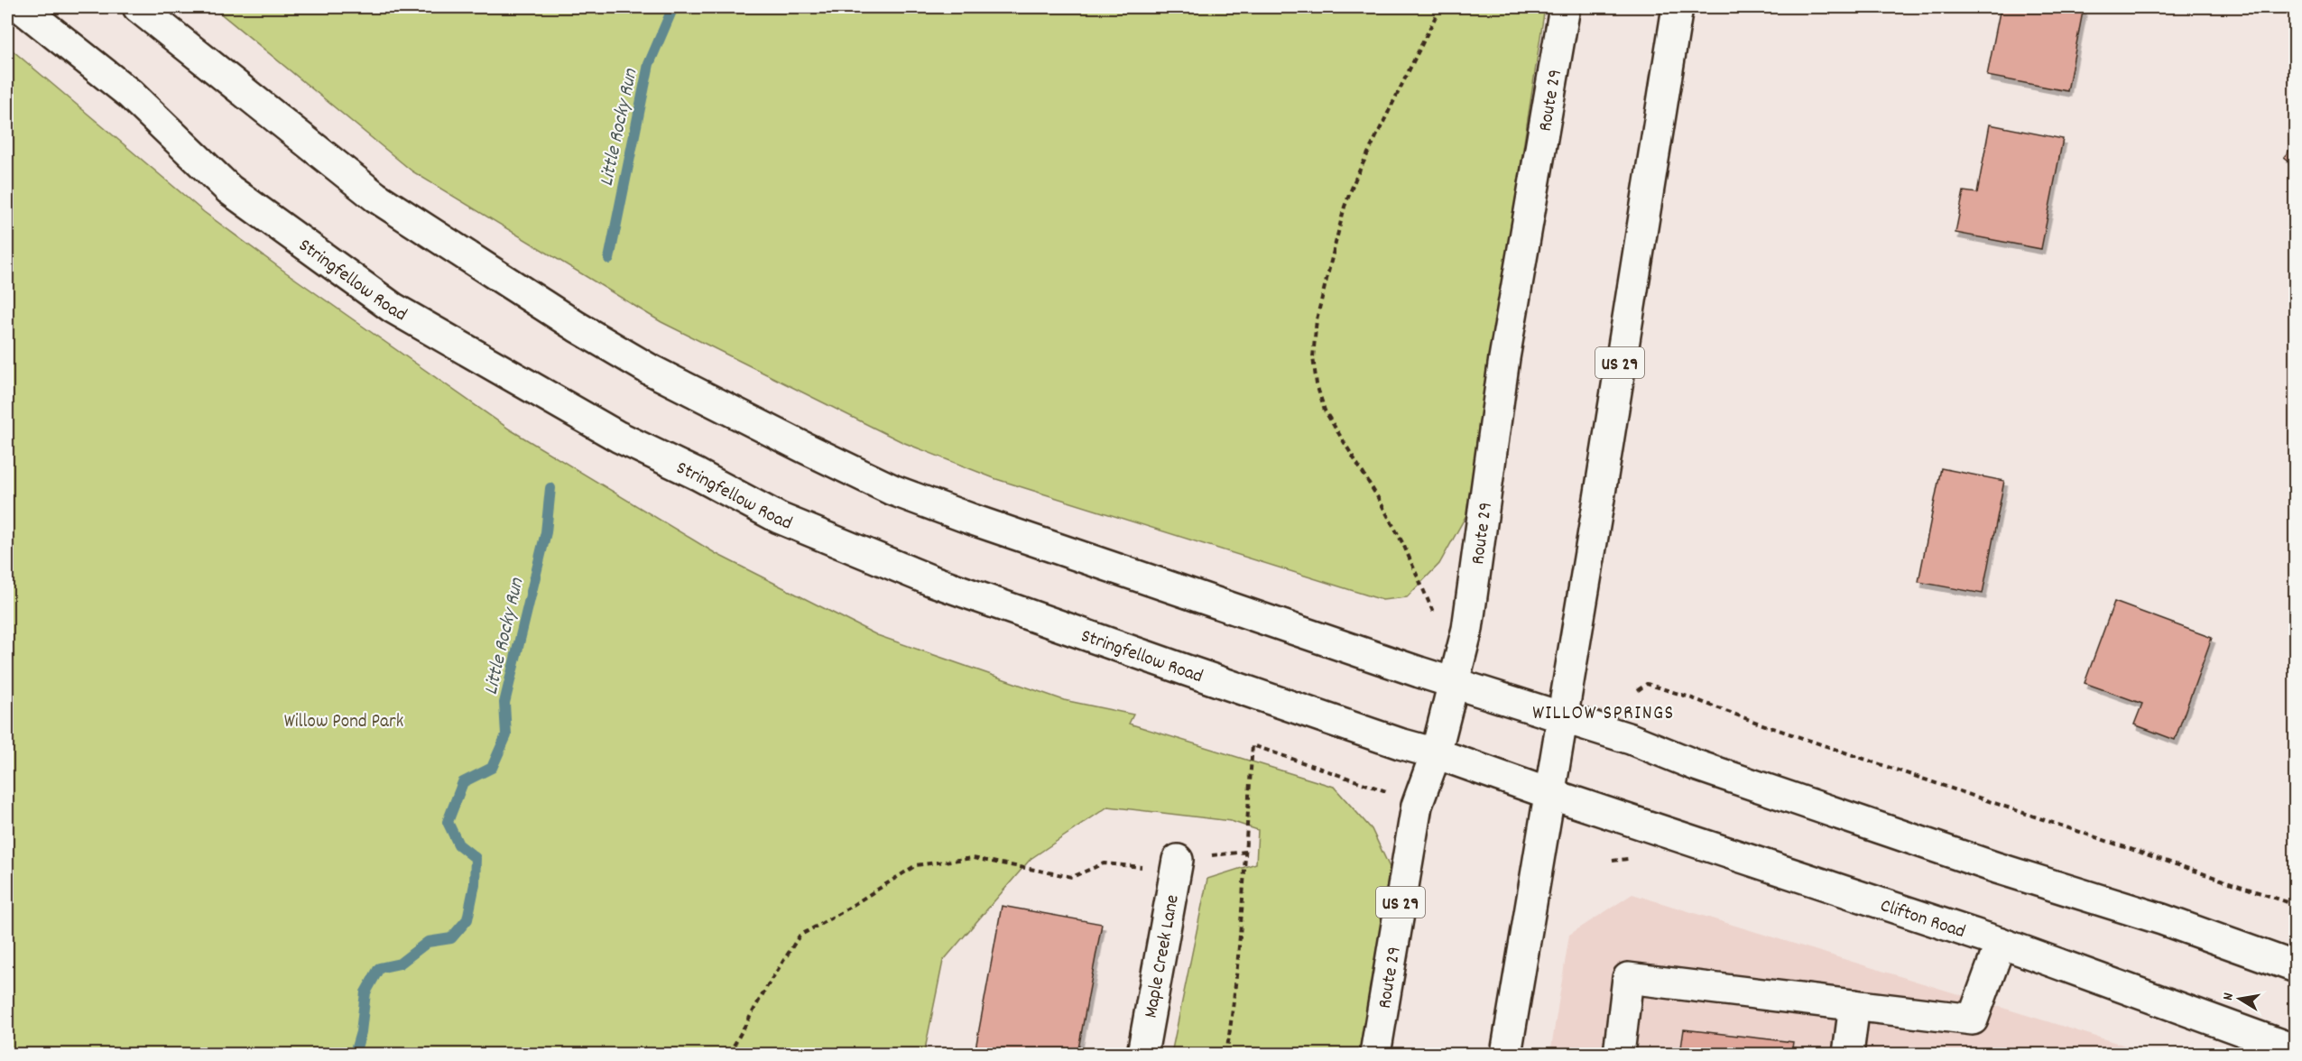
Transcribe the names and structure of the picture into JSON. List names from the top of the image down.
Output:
{
  "streets": {
    "main road": [
      "Route 29",
      "Stringfellow Road",
      "US 29",
      "Clifton Road",
      "Maple Creek Lane"
    ]
  },
  "crossings": [
    ["Route 29", "Stringfellow Road"],
    ["Stringfellow Road", "US 29"],
    ["Stringfellow Road", "Clifton Road"],
    ["US 29", "Clifton Road"]
  ],
  "districts": ["WILLOW SPRINGS"],
  "water": ["Little Rocky Run"],
  "parks": ["Willow Pond Park"],
  "north": "left"
}
